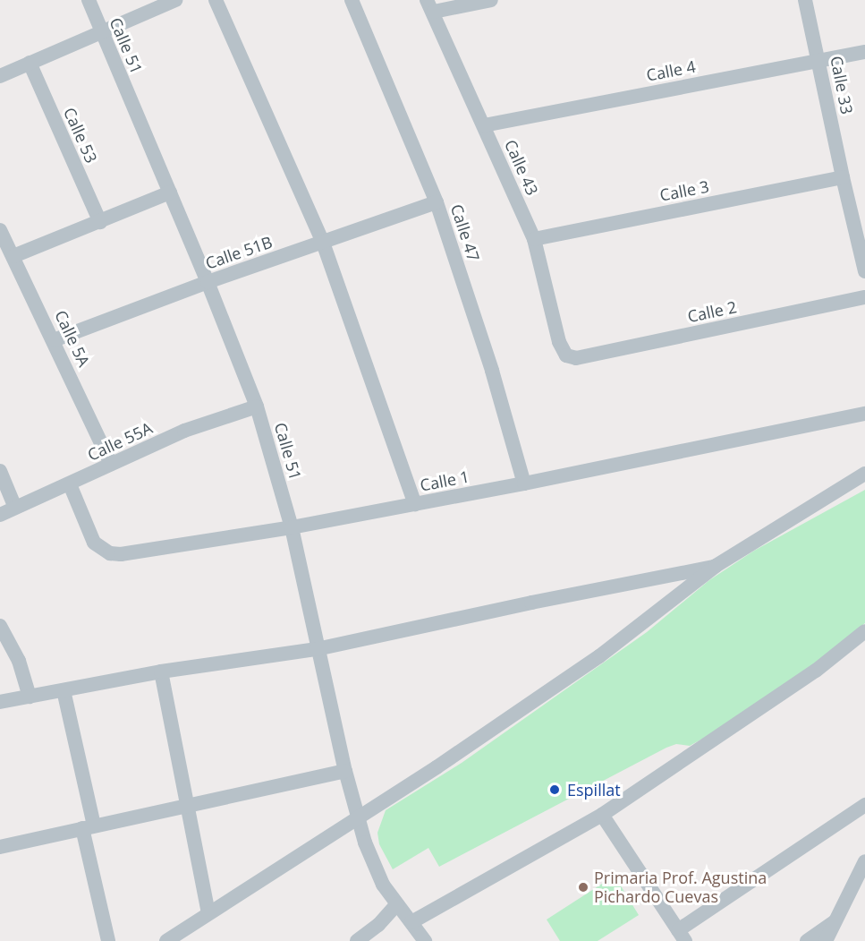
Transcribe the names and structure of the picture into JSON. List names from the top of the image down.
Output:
{
  "streets": {
    "street": [
      "Calle 51",
      "Calle 4",
      "Calle 33",
      "Calle 53",
      "Calle 43",
      "Calle 3",
      "Calle 47",
      "Calle 51B",
      "Calle 2",
      "Calle 5A",
      "Calle 55A",
      "Calle 1"
    ]
  },
  "crossings": [
    ["Calle 51", "Calle 51B"],
    ["Calle 51", "Calle 55A"],
    ["Calle 51", "Calle 1"],
    ["Calle 4", "Calle 33"],
    ["Calle 4", "Calle 43"],
    ["Calle 33", "Calle 3"],
    ["Calle 43", "Calle 3"],
    ["Calle 43", "Calle 2"],
    ["Calle 47", "Calle 51B"],
    ["Calle 47", "Calle 1"],
    ["Calle 51B", "Calle 5A"],
    ["Calle 5A", "Calle 55A"],
    ["Calle 55A", "Calle 1"]
  ],
  "places": ["Espillat", "Primaria Prof. Agustina Pichardo Cuevas"]
}
